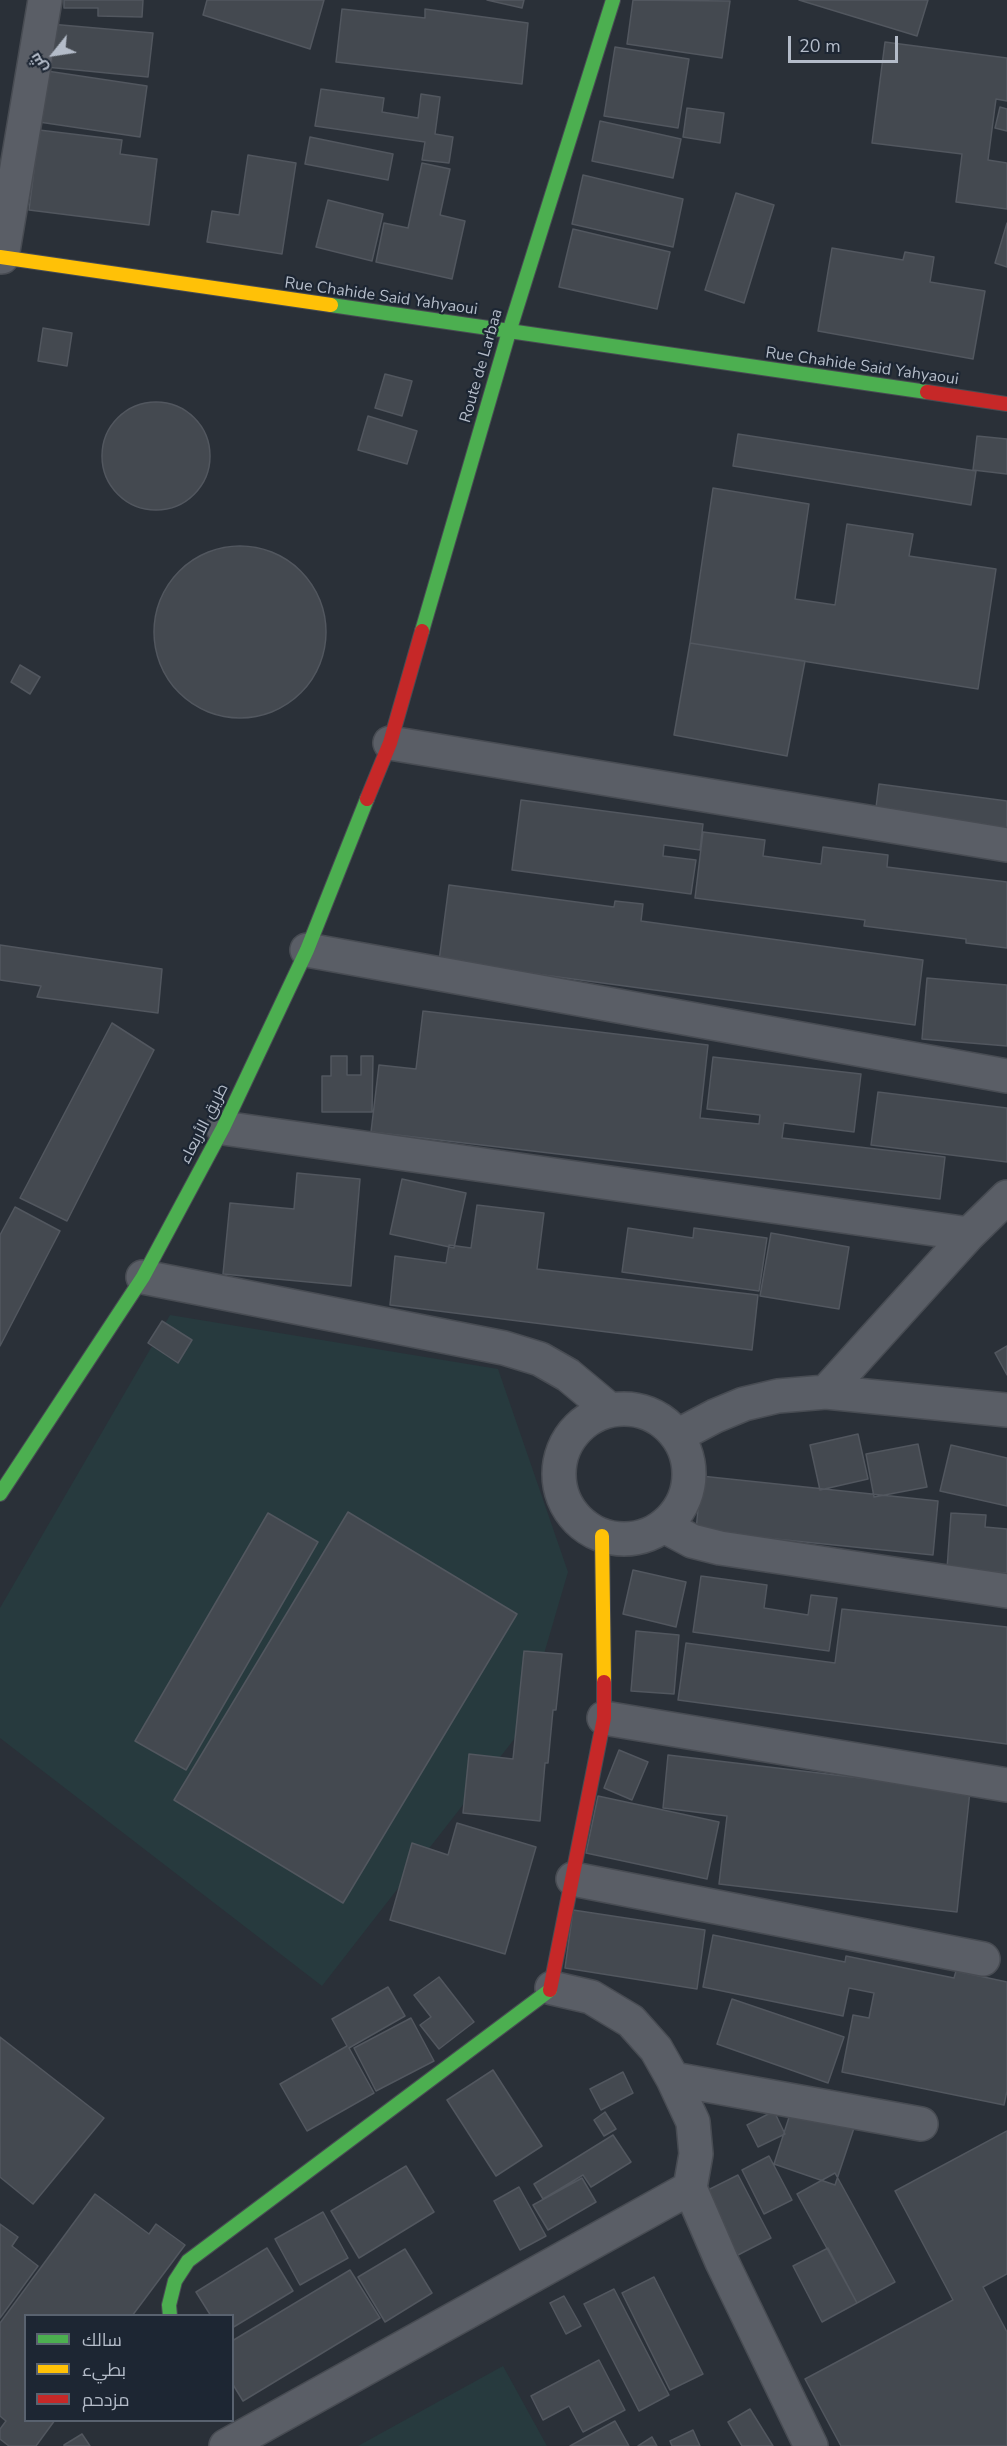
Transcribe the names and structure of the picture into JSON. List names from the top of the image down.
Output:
{
  "streets": {
    "street": ["Rue Chahide Said Yahyaoui", "Route de Larbaa", "طريق الأربعاء"]
  },
  "crossings": [
    ["Rue Chahide Said Yahyaoui", "Route de Larbaa"],
    ["Route de Larbaa", "طريق الأربعاء"]
  ],
  "legend": ["سالك", "بطيء", "مزدحم"],
  "scale_bar": "20 m",
  "north": "bottom left"
}
